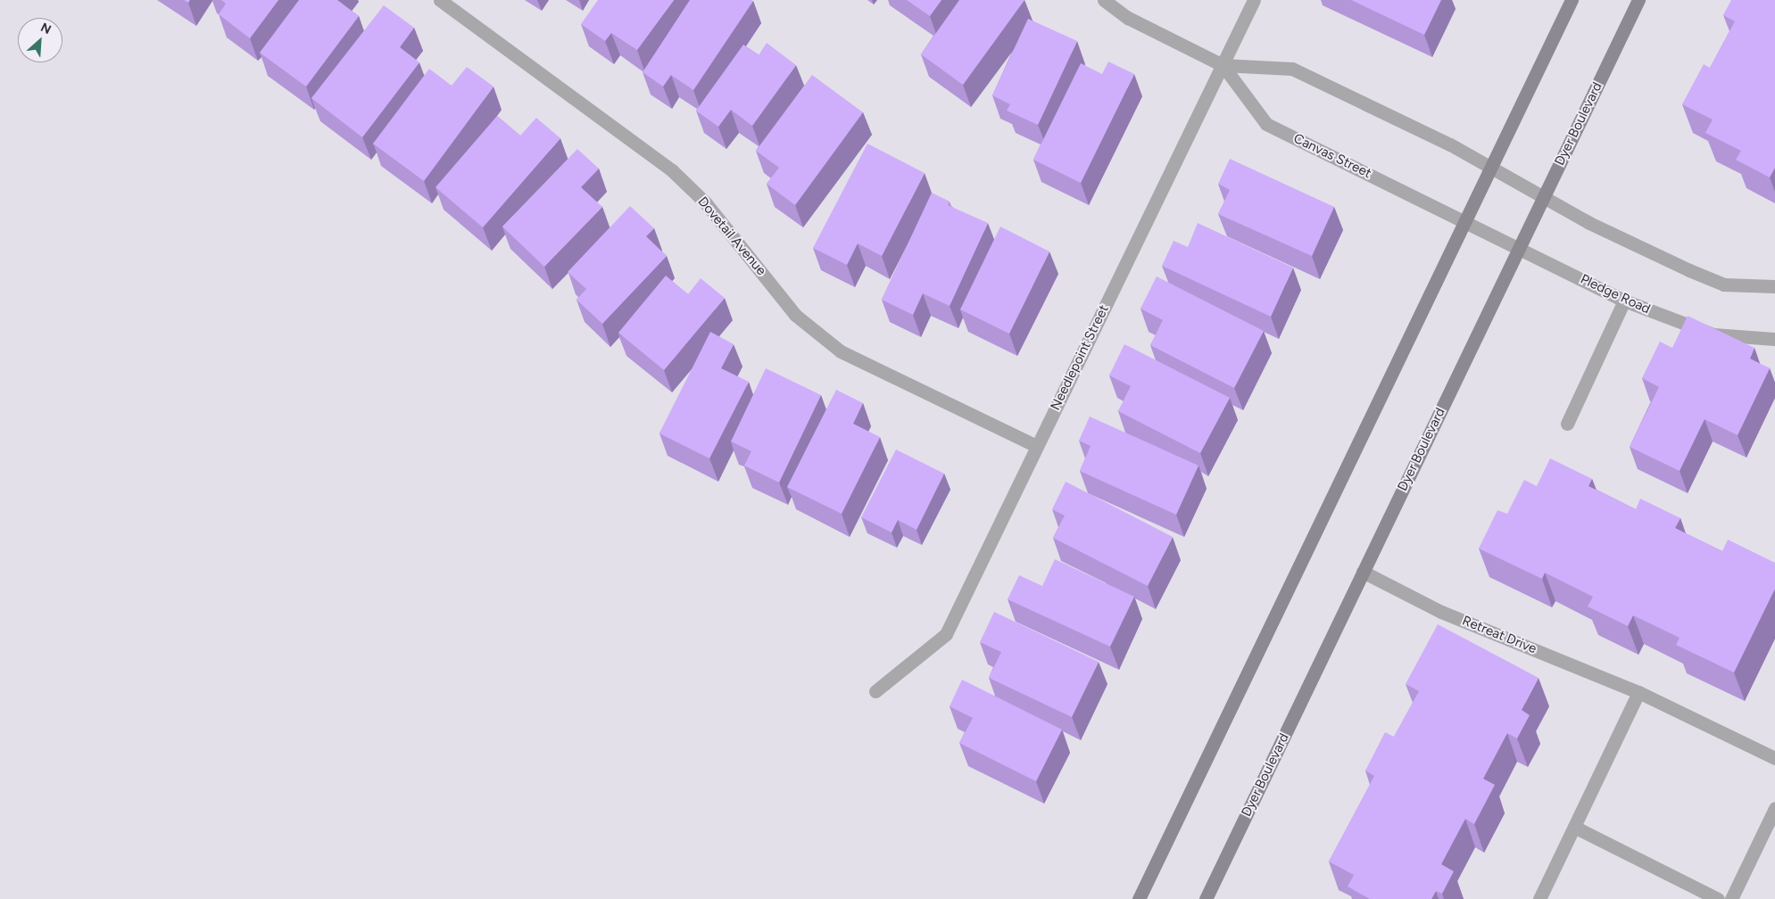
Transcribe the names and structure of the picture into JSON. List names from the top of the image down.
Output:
{
  "streets": {
    "main road": ["Dyer Boulevard"],
    "street": [
      "Canvas Street",
      "Dovetail Avenue",
      "Pledge Road",
      "Needlepoint Street",
      "Retreat Drive"
    ]
  },
  "crossings": [
    ["Dyer Boulevard", "Pledge Road"],
    ["Dyer Boulevard", "Retreat Drive"],
    ["Canvas Street", "Pledge Road"],
    ["Canvas Street", "Needlepoint Street"],
    ["Dovetail Avenue", "Needlepoint Street"]
  ],
  "north": "top right"
}
